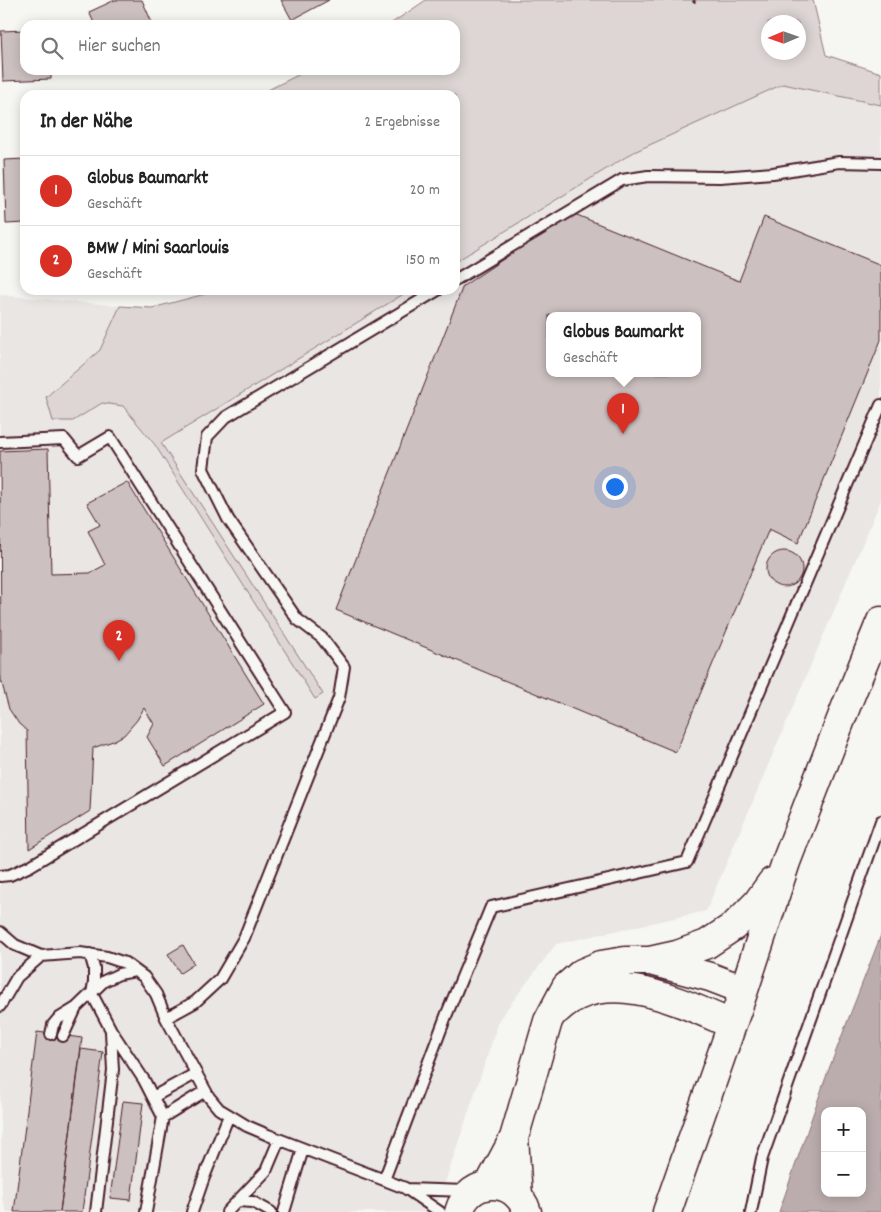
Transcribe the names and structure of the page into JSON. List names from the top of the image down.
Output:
{
  "north": "left",
  "page": {
    "search": "Hier suchen",
    "heading": ["In der Nähe", "2 Ergebnisse"],
    "list": [
      {
        "mark": "1",
        "name": "Globus Baumarkt",
        "note": "Geschäft",
        "value": "20 m"
      },
      {
        "mark": "2",
        "name": "BMW / Mini Saarlouis",
        "note": "Geschäft",
        "value": "150 m"
      }
    ],
    "popup": ["Globus Baumarkt", "Geschäft"],
    "pins": ["1", "2"],
    "map_buttons": ["+", "−"]
  }
}
